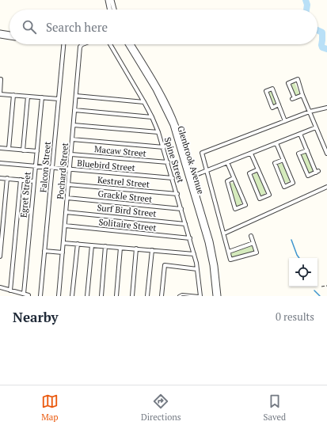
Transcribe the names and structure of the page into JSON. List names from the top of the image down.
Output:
{
  "streets": {
    "street": [
      "Macaw Street",
      "Spine Street",
      "Glenbrook Avenue",
      "Bluebird Street",
      "Falcon Street",
      "Pochard Street",
      "Kestrel Street",
      "Egret Street",
      "Grackle Street",
      "Surf Bird Street",
      "Solitaire Street"
    ]
  },
  "crossings": [
    ["Macaw Street", "Spine Street"],
    ["Macaw Street", "Pochard Street"],
    ["Spine Street", "Bluebird Street"],
    ["Spine Street", "Kestrel Street"],
    ["Spine Street", "Grackle Street"],
    ["Spine Street", "Surf Bird Street"],
    ["Spine Street", "Solitaire Street"],
    ["Bluebird Street", "Falcon Street"],
    ["Bluebird Street", "Pochard Street"],
    ["Bluebird Street", "Egret Street"],
    ["Pochard Street", "Kestrel Street"],
    ["Pochard Street", "Grackle Street"],
    ["Pochard Street", "Surf Bird Street"],
    ["Pochard Street", "Solitaire Street"]
  ],
  "page": {
    "search": "Search here",
    "heading": ["Nearby", "0 results"],
    "nav": ["Map", "Directions", "Saved"]
  }
}
